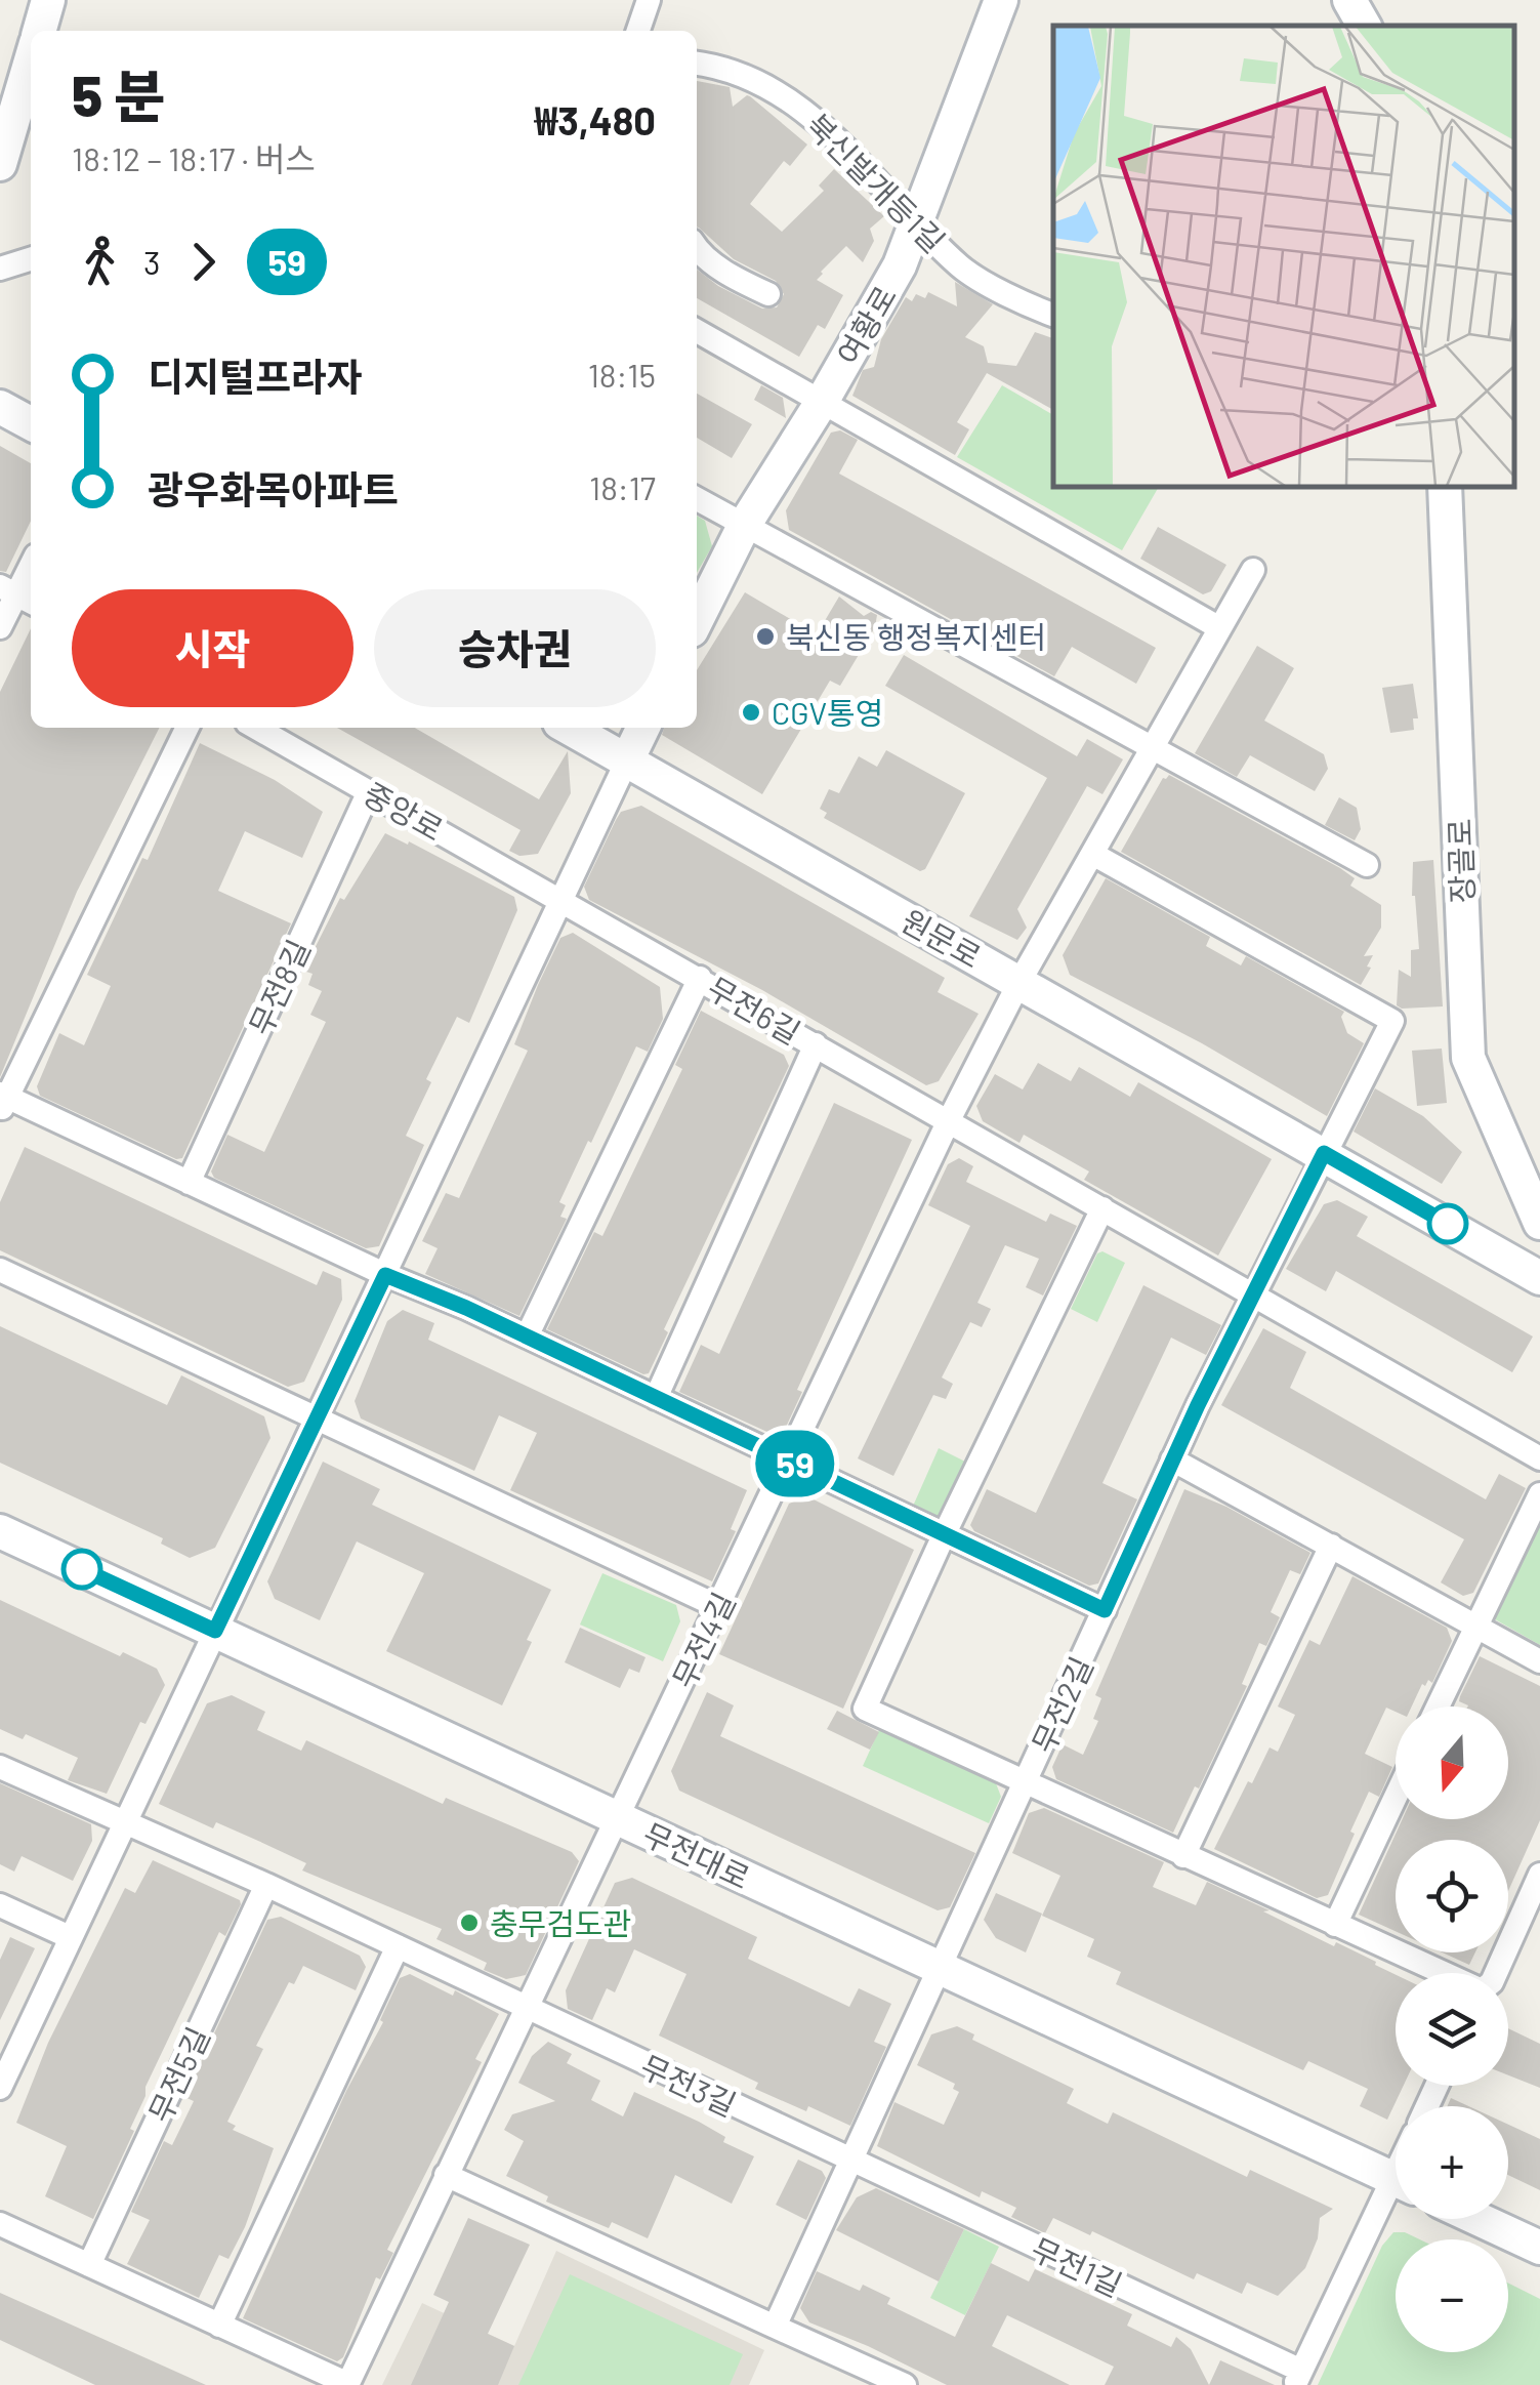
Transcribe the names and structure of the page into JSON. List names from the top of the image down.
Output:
{
  "streets": {
    "street": [
      "북신발개등1길",
      "여황로",
      "중앙로",
      "장골로",
      "원문로",
      "무전8길",
      "무전6길",
      "무전4길",
      "무전2길",
      "무전대로",
      "무전5길",
      "무전3길",
      "무전1길"
    ]
  },
  "crossings": [
    ["북신발개등1길", "여황로"],
    ["중앙로", "무전8길"],
    ["중앙로", "무전6길"],
    ["원문로", "무전4길"],
    ["원문로", "무전2길"],
    ["무전6길", "무전4길"],
    ["무전4길", "무전대로"],
    ["무전2길", "무전대로"],
    ["무전3길", "무전1길"]
  ],
  "places": ["북신동 행정복지센터", "CGV통영", "충무검도관"],
  "lines": ["bus line 59"],
  "north": "bottom",
  "page": {
    "on_map": "59",
    "heading": ["5 분", "18:12 – 18:17 · 버스", "₩3,480"],
    "legs": ["3", "59"],
    "list": [
      {
        "name": "디지털프라자",
        "value": "18:15"
      },
      {
        "name": "광우화목아파트",
        "value": "18:17"
      }
    ],
    "buttons": ["시작", "승차권"],
    "map_buttons": ["+", "−"]
  }
}
